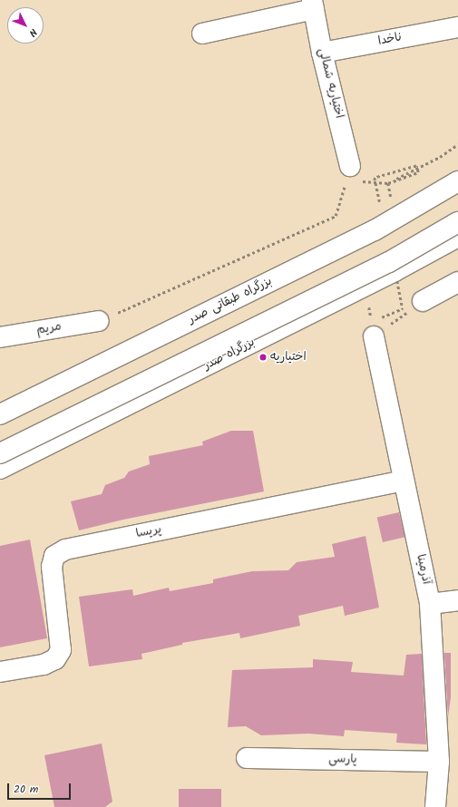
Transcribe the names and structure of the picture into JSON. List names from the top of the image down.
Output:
{
  "streets": {
    "main road": [
      "ناخدا",
      "اختیاریه شمالی",
      "بزرگراه طبقاتی صدر",
      "مریم",
      "بزرگراه صدر",
      "پریسا",
      "آذرمینا",
      "پارسی"
    ]
  },
  "crossings": [
    ["ناخدا", "اختیاریه شمالی"],
    ["پریسا", "آذرمینا"],
    ["آذرمینا", "پارسی"]
  ],
  "places": ["اختیاریه"],
  "scale_bar": "20 m",
  "north": "bottom right"
}
